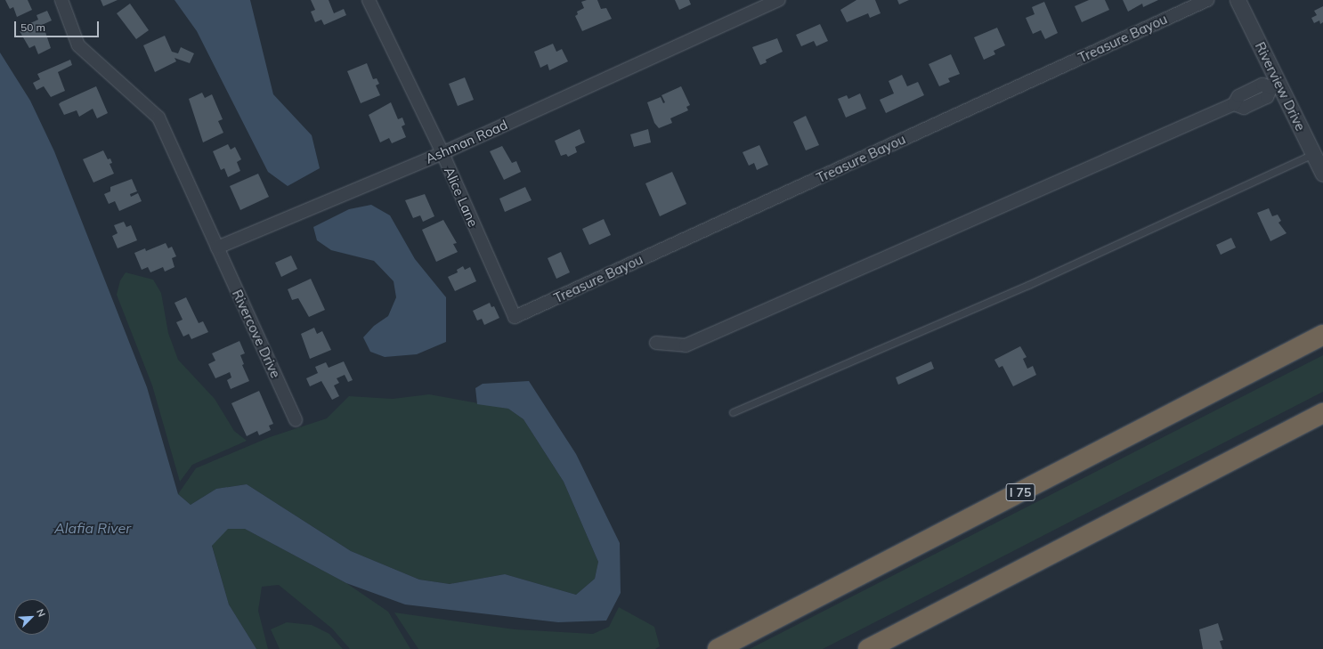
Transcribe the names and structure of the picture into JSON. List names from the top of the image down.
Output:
{
  "streets": {
    "highway": ["I 75"],
    "street": [
      "Treasure Bayou",
      "Riverview Drive",
      "Ashman Road",
      "Alice Lane",
      "Rivercove Drive"
    ]
  },
  "crossings": [
    ["Treasure Bayou", "Alice Lane"],
    ["Ashman Road", "Alice Lane"],
    ["Ashman Road", "Rivercove Drive"]
  ],
  "water": ["Alafia River"],
  "scale_bar": "50 m",
  "north": "top right"
}
